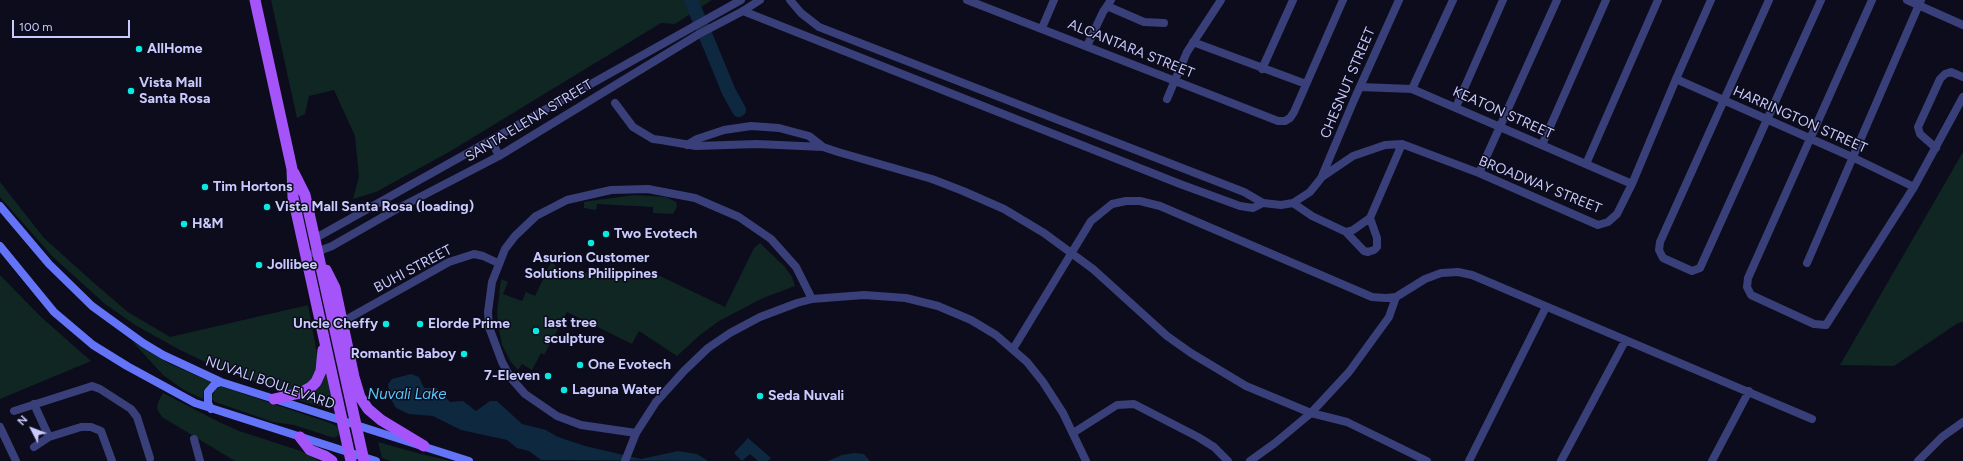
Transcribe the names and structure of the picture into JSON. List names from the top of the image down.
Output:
{
  "streets": {
    "main road": ["NUVALI BOULEVARD"],
    "street": [
      "ALCANTARA STREET",
      "CHESNUT STREET",
      "KEATON STREET",
      "HARRINGTON STREET",
      "SANTA ELENA STREET",
      "BROADWAY STREET",
      "BUHI STREET"
    ]
  },
  "crossings": [
    ["CHESNUT STREET", "KEATON STREET"],
    ["CHESNUT STREET", "BROADWAY STREET"],
    ["KEATON STREET", "BROADWAY STREET"],
    ["HARRINGTON STREET", "BROADWAY STREET"]
  ],
  "water": ["Nuvali Lake"],
  "places": [
    "AllHome",
    "Vista Mall Santa Rosa",
    "Tim Hortons",
    "Vista Mall Santa Rosa (loading)",
    "H&M",
    "Two Evotech",
    "Asurion Customer Solutions Philippines",
    "Jollibee",
    "Uncle Cheffy",
    "Elorde Prime",
    "last tree sculpture",
    "Romantic Baboy",
    "One Evotech",
    "7-Eleven",
    "Laguna Water",
    "Seda Nuvali"
  ],
  "scale_bar": "100 m",
  "north": "top left"
}
